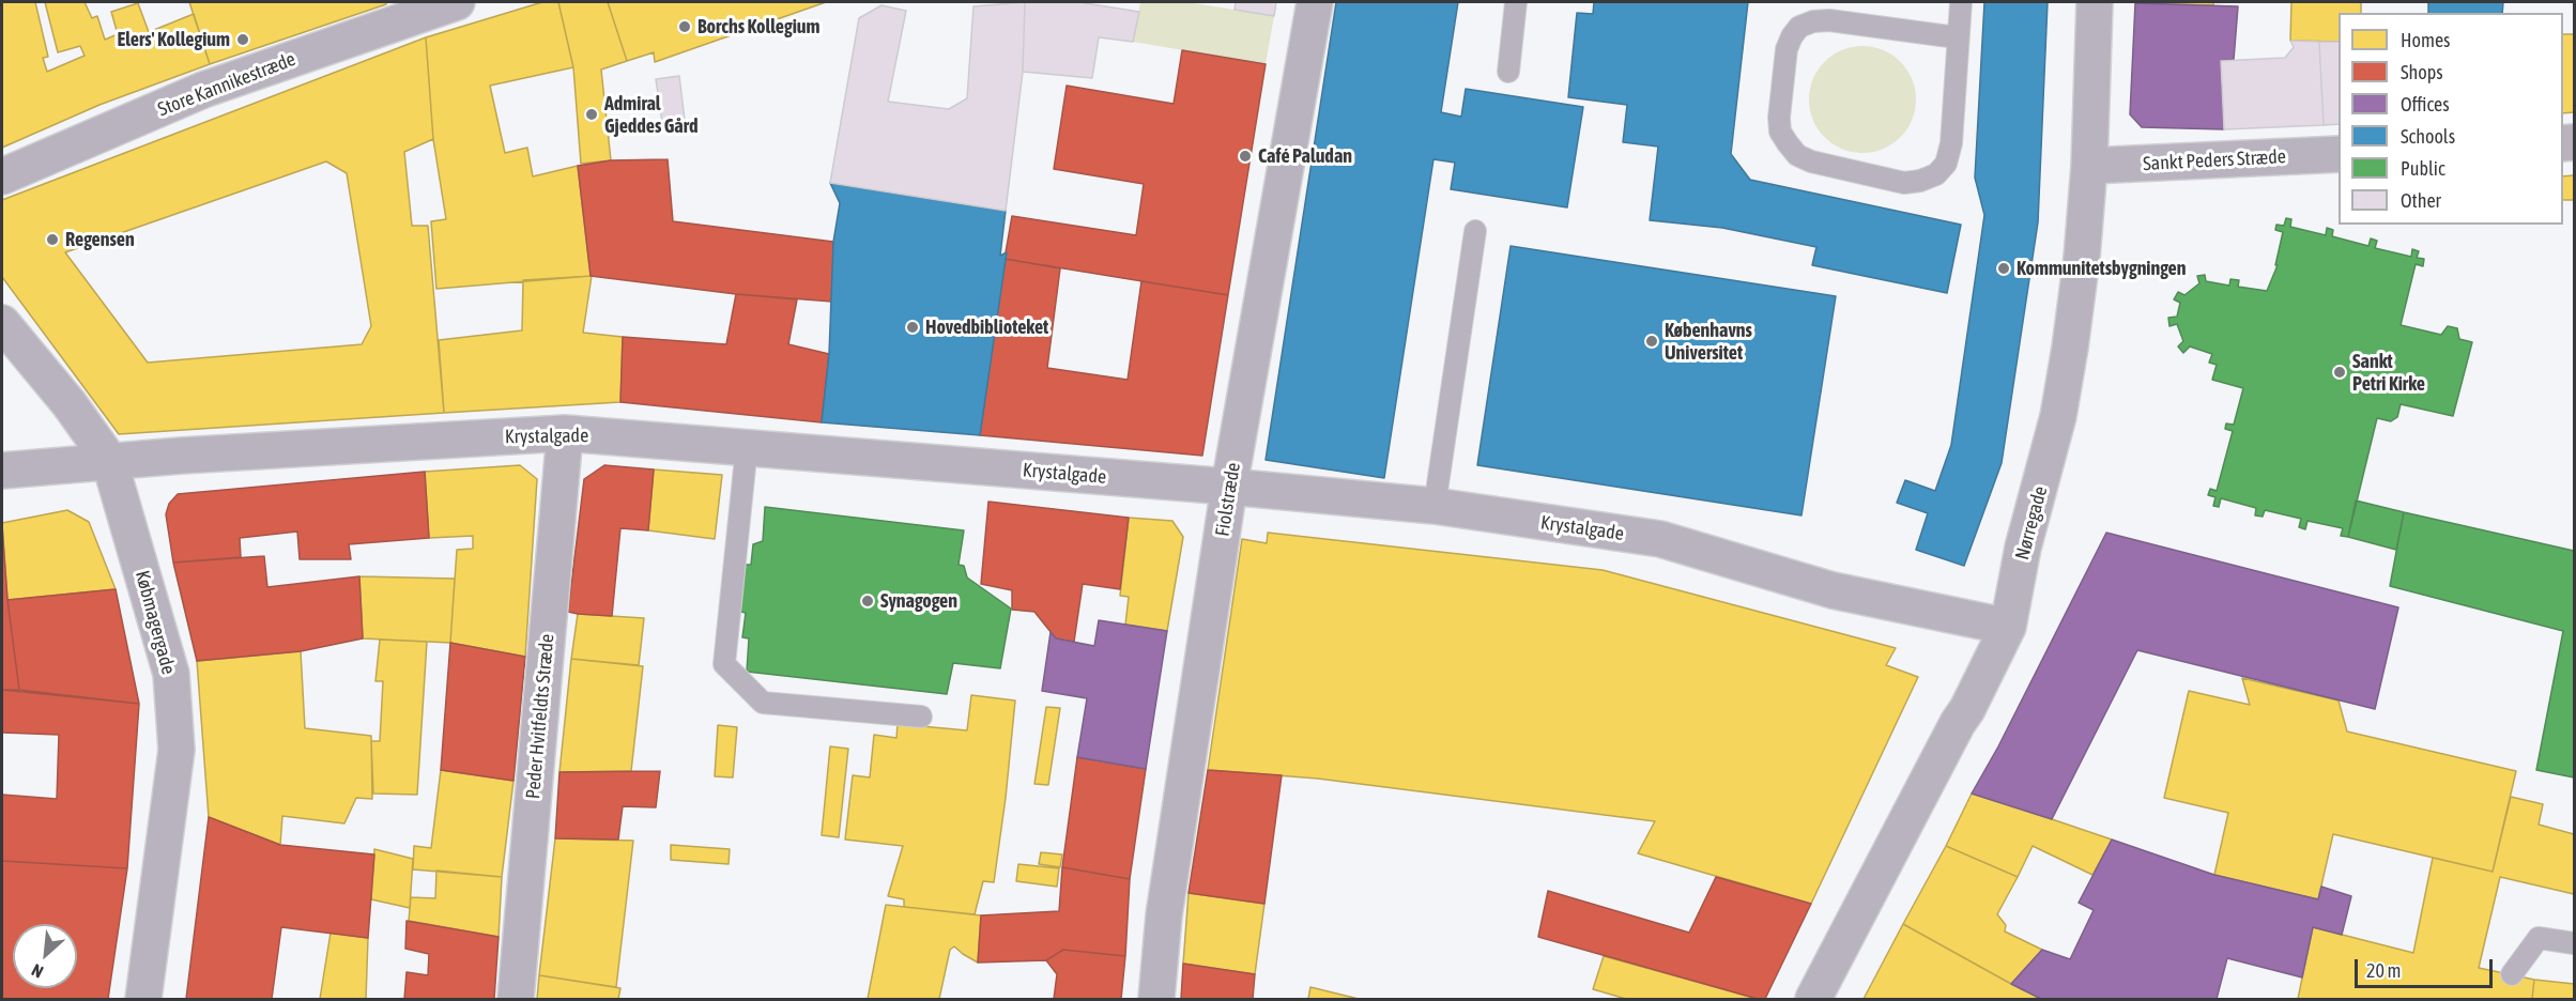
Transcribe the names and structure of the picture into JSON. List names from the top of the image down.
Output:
{
  "streets": {
    "street": [
      "Store Kannikestræde",
      "Sankt Peders Stræde",
      "Krystalgade",
      "Fiolstræde",
      "Nørregade",
      "Købmagergade",
      "Peder Hvitfeldts Stræde"
    ]
  },
  "crossings": [
    ["Sankt Peders Stræde", "Nørregade"],
    ["Krystalgade", "Fiolstræde"],
    ["Krystalgade", "Nørregade"],
    ["Krystalgade", "Købmagergade"],
    ["Krystalgade", "Peder Hvitfeldts Stræde"]
  ],
  "places": [
    "Borchs Kollegium",
    "Elers' Kollegium",
    "Admiral Gjeddes Gård",
    "Café Paludan",
    "Regensen",
    "Kommunitetsbygningen",
    "Hovedbiblioteket",
    "Københavns Universitet",
    "Sankt Petri Kirke",
    "Synagogen"
  ],
  "legend": [
    "Homes",
    "Shops",
    "Offices",
    "Schools",
    "Public",
    "Other"
  ],
  "scale_bar": "20 m",
  "north": "bottom left"
}
